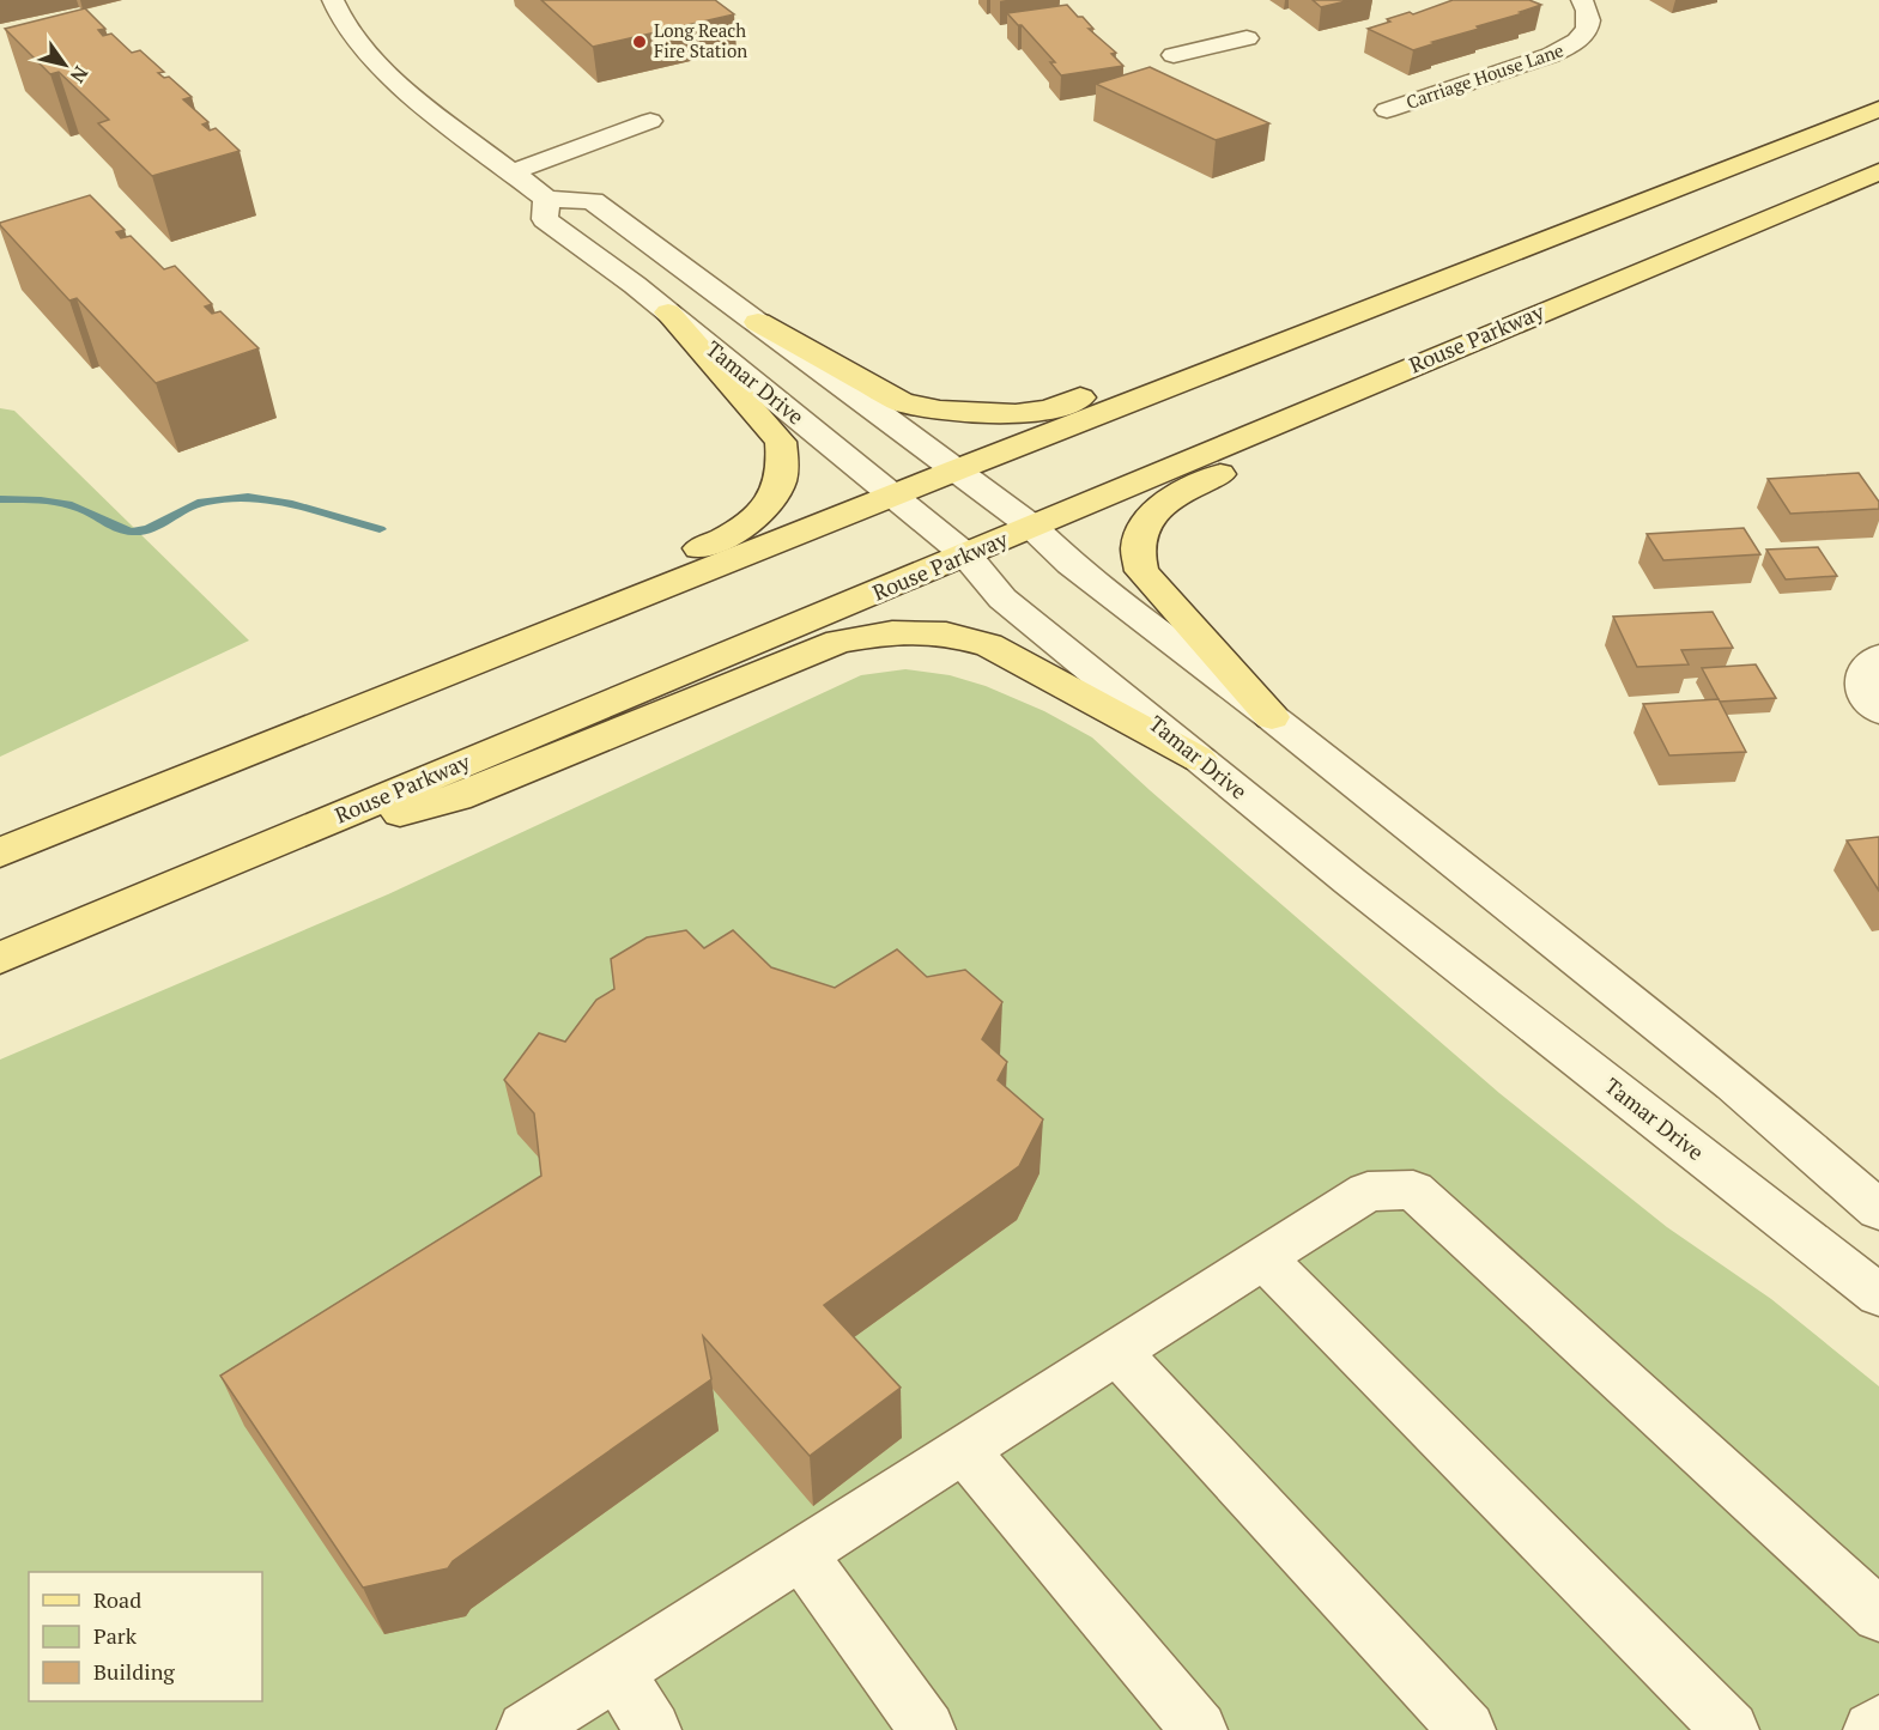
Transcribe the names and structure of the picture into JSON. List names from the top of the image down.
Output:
{
  "streets": {
    "main road": ["Rouse Parkway"],
    "street": ["Carriage House Lane", "Tamar Drive"]
  },
  "crossings": [
    ["Rouse Parkway", "Tamar Drive"]
  ],
  "places": ["Long Reach Fire Station"],
  "legend": ["Road", "Park", "Building"],
  "north": "bottom right"
}
